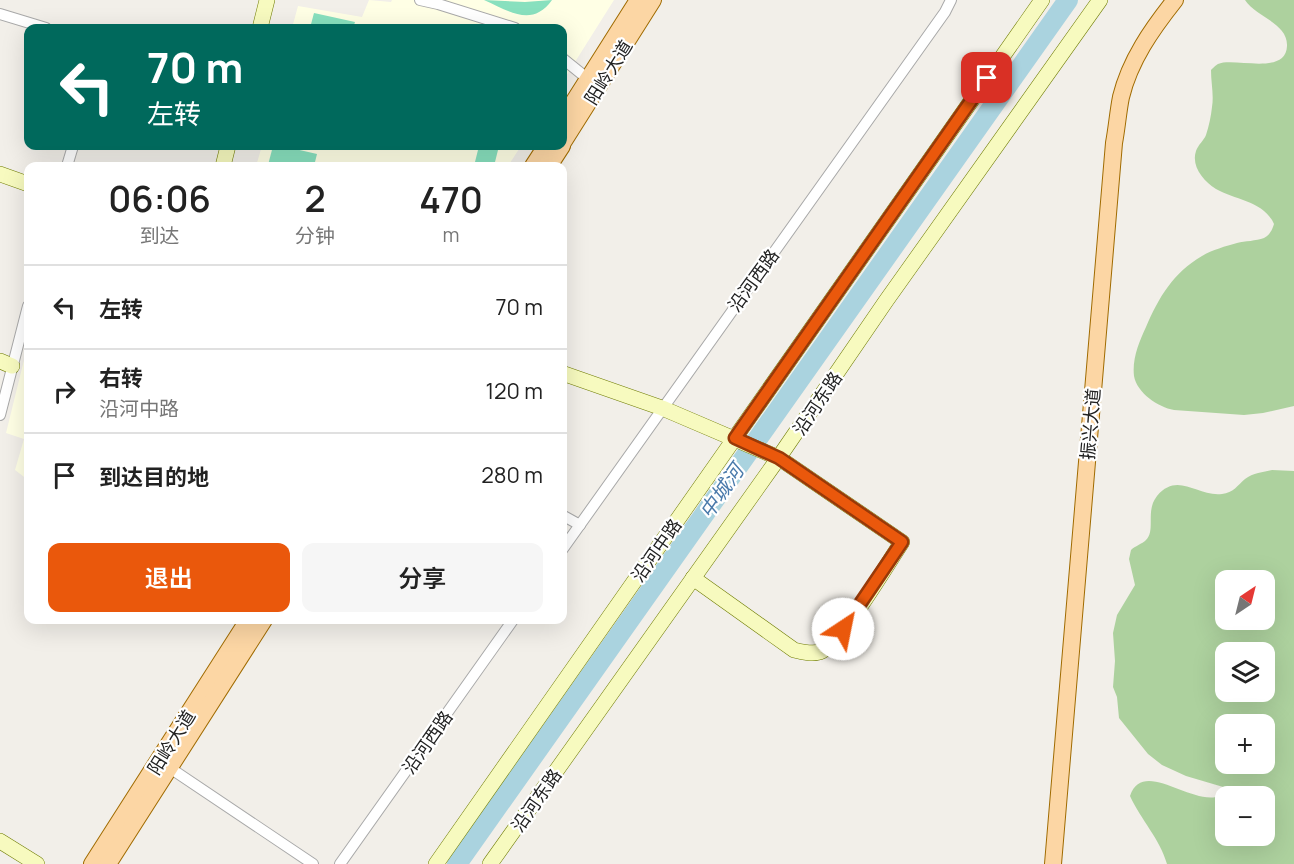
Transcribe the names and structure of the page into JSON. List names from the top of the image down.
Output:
{
  "streets": {
    "main road": ["阳岭大道", "振兴大道"],
    "street": ["沿河西路", "沿河东路", "沿河中路"]
  },
  "water": ["中城河"],
  "north": "top right",
  "page": {
    "turn": ["70 m", "左转"],
    "eta": [
      "06:06",
      "到达",
      "2",
      "分钟",
      "470",
      "m"
    ],
    "list": [
      {
        "name": "左转",
        "value": "70 m"
      },
      {
        "name": "右转",
        "note": "沿河中路",
        "value": "120 m"
      },
      {
        "name": "到达目的地",
        "value": "280 m"
      }
    ],
    "buttons": ["退出", "分享"],
    "map_buttons": ["+", "−"]
  }
}
